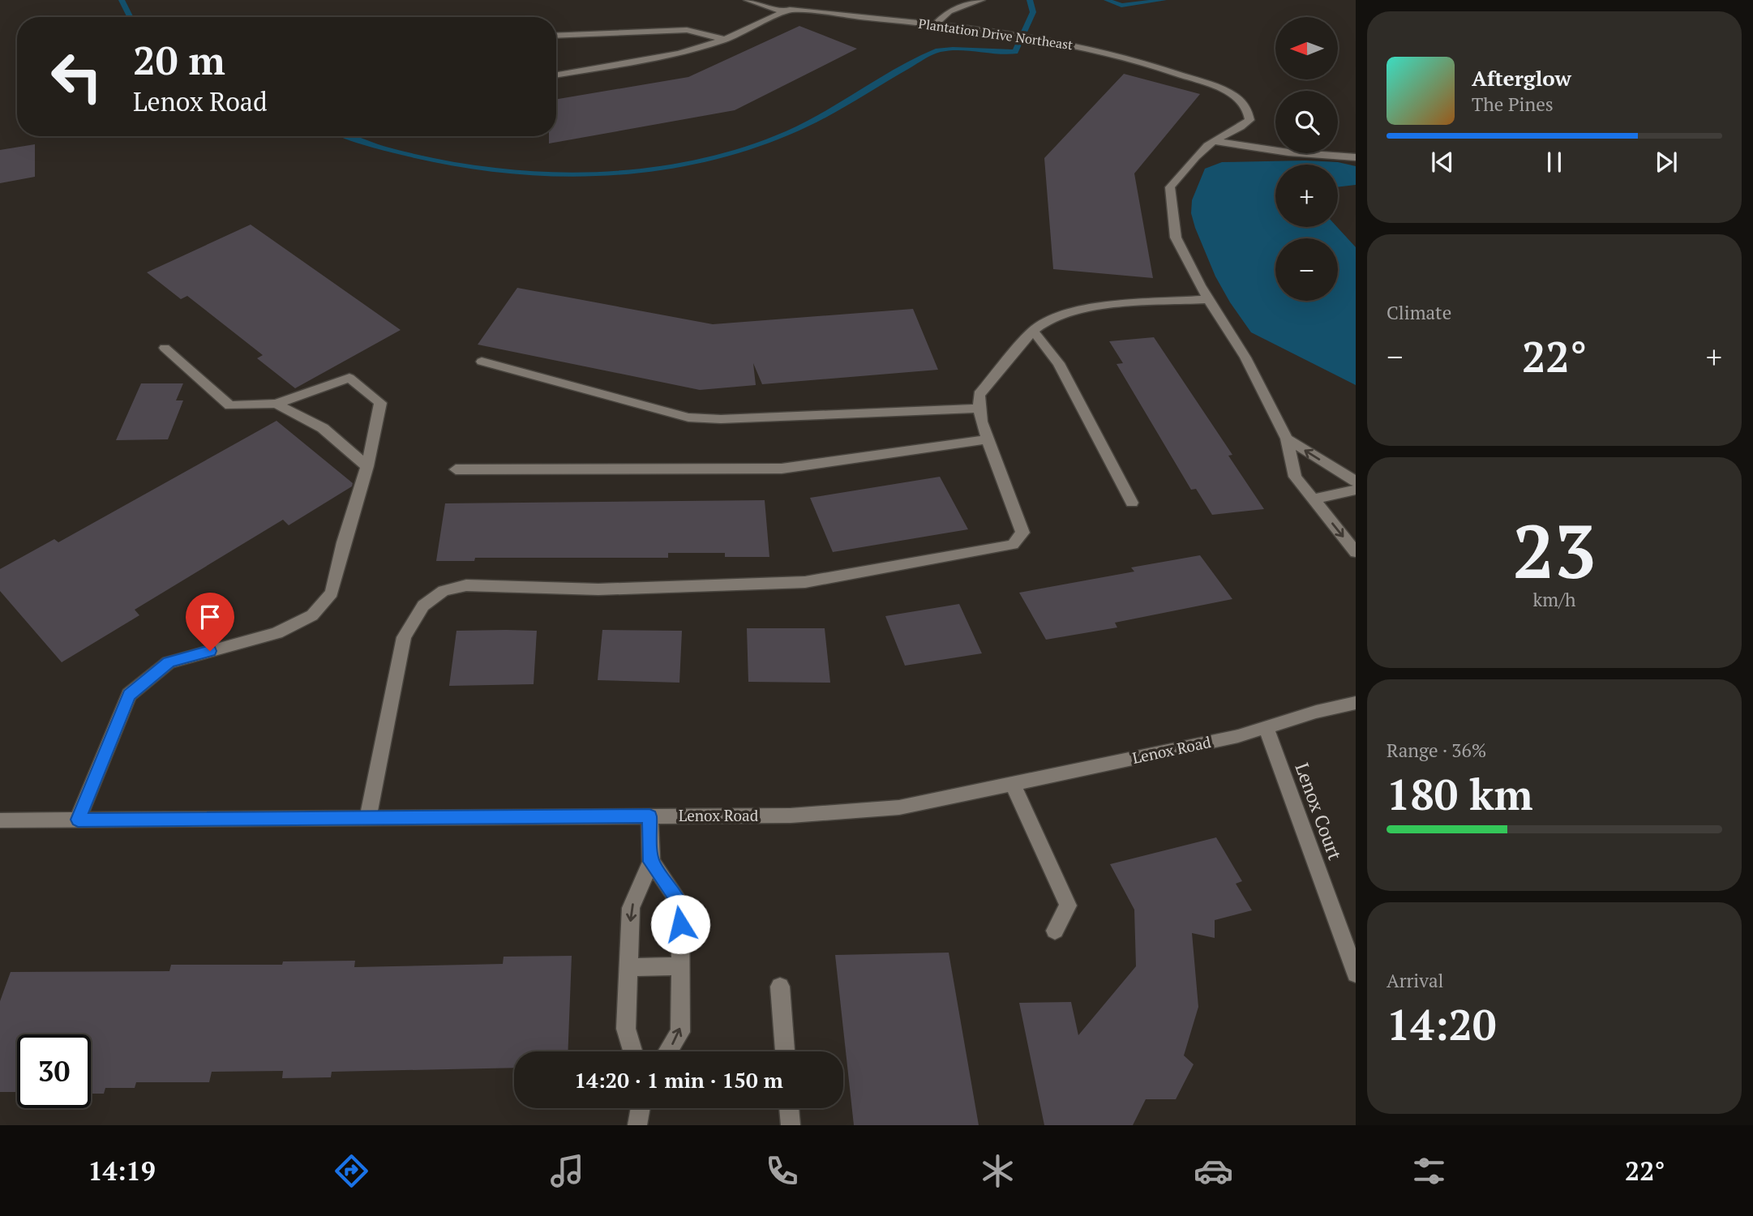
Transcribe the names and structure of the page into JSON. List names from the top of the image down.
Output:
{
  "streets": {
    "street": ["Plantation Drive Northeast", "Lenox Road", "Lenox Court"]
  },
  "crossings": [
    ["Lenox Road", "Lenox Court"]
  ],
  "north": "left",
  "page": {
    "map_buttons": ["+", "−"],
    "turn": ["20 m", "Lenox Road"],
    "song": ["Afterglow", "The Pines"],
    "tile": [
      "Climate",
      ["23", "km/h"],
      ["Range · 36%", "180 km"],
      ["Arrival", "14:20"]
    ],
    "heat": ["−", "22°", "+"],
    "limit": "30",
    "trip": "14:20 · 1 min · 150 m",
    "tabs": ["14:19", "22°"]
  }
}
